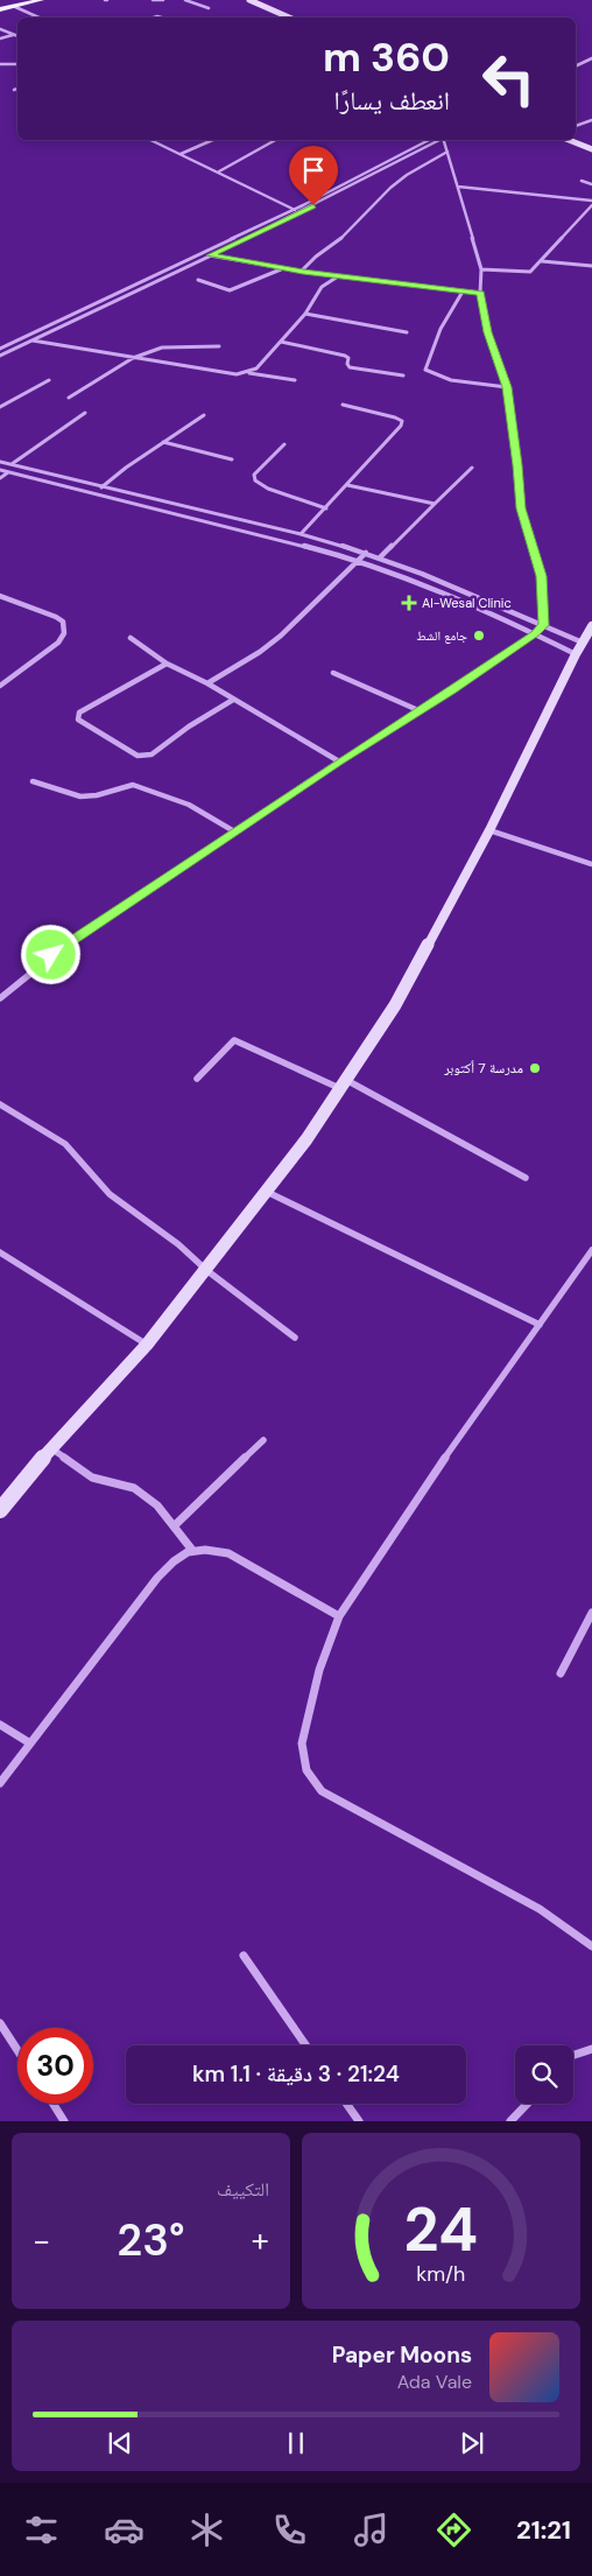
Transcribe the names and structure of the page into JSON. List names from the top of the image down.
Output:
{
  "places": {
    "health": ["Al-Wesal Clinic"],
    "other": ["جامع الشط", "مدرسة 7 أكتوبر"]
  },
  "page": {
    "turn": ["360 m", "انعطف يسارًا"],
    "limit": "30",
    "trip": "21:24 · 3 دقيقة · 1.1 km",
    "tile": "التكييف",
    "heat": ["−", "23°", "+"],
    "song": ["Paper Moons", "Ada Vale"],
    "tabs": "21:21",
    "gauge": ["24", "km/h"]
  }
}
